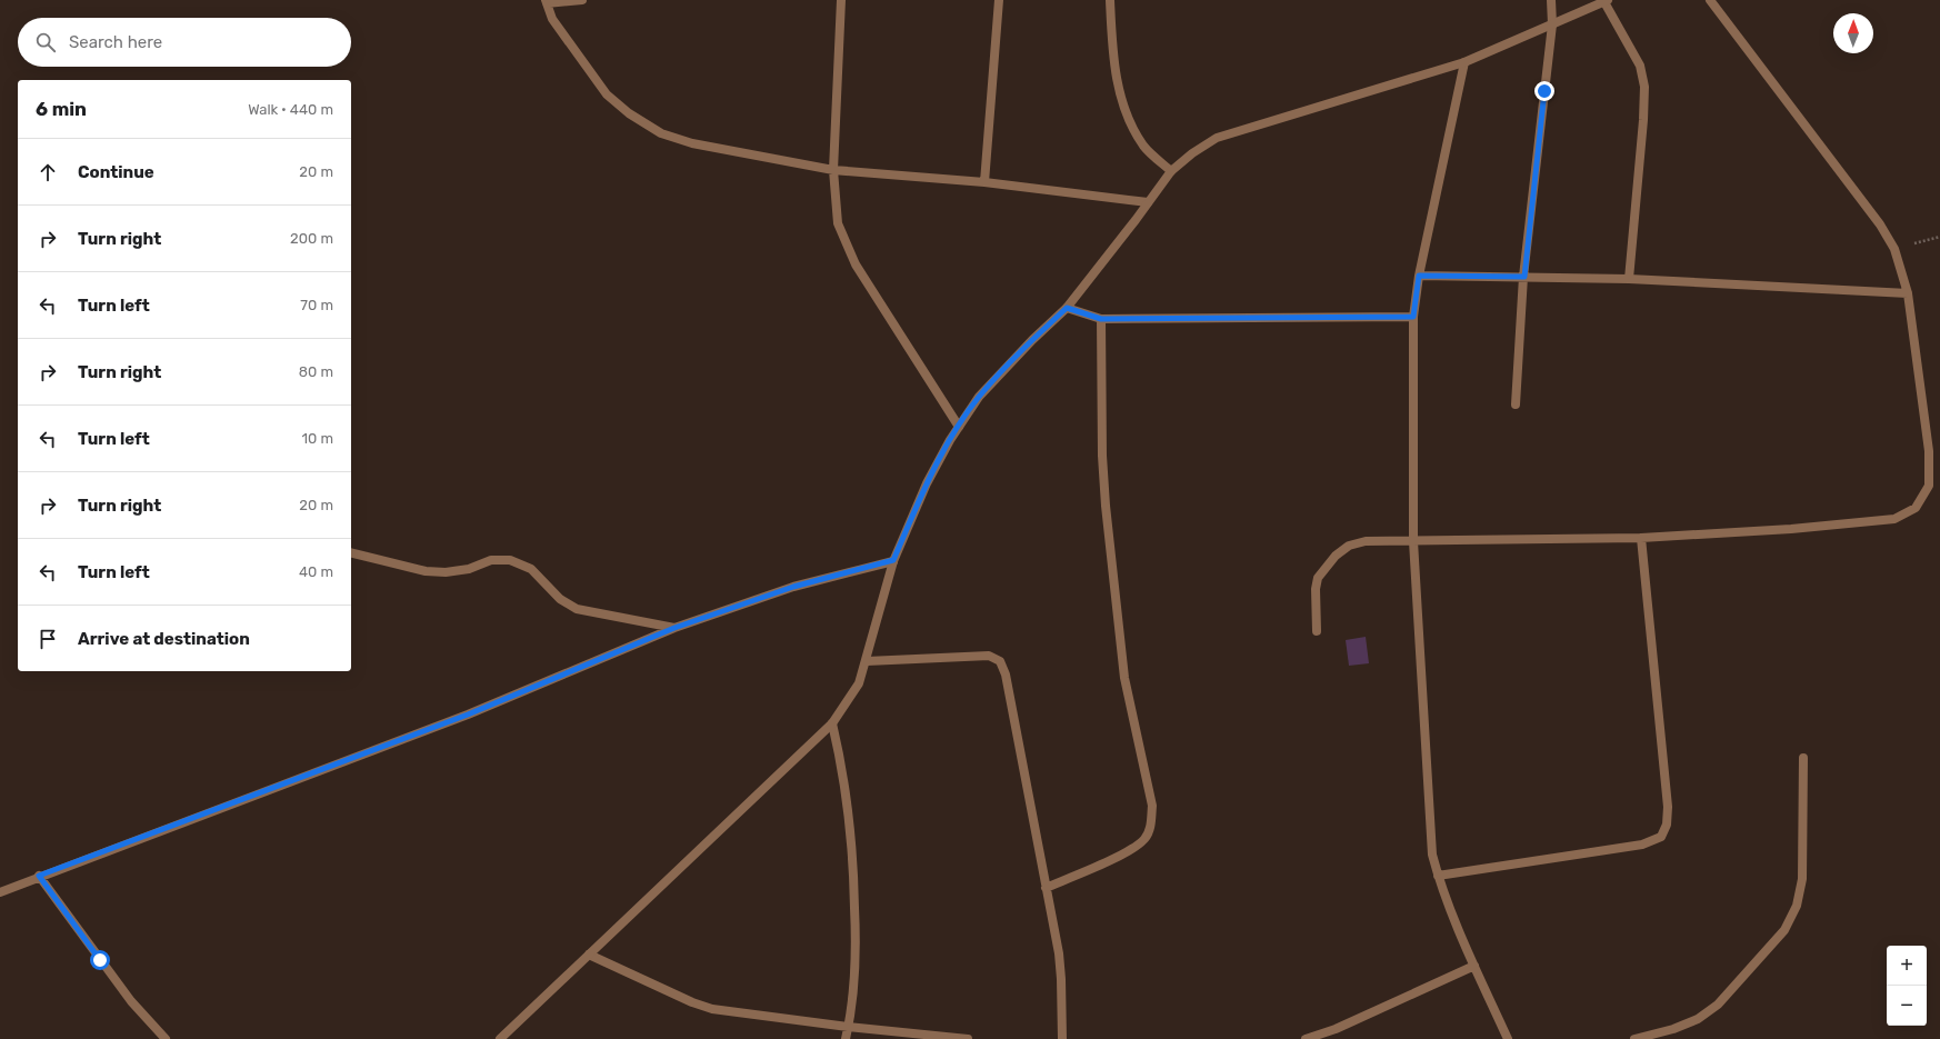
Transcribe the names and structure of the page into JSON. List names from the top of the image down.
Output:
{
  "north": "top",
  "page": {
    "search": "Search here",
    "heading": ["6 min", "Walk · 440 m"],
    "list": [
      ["Continue", "20 m"],
      ["Turn right", "200 m"],
      ["Turn left", "70 m"],
      ["Turn right", "80 m"],
      ["Turn left", "10 m"],
      ["Turn right", "20 m"],
      ["Turn left", "40 m"],
      "Arrive at destination"
    ],
    "map_buttons": ["+", "−"]
  }
}
